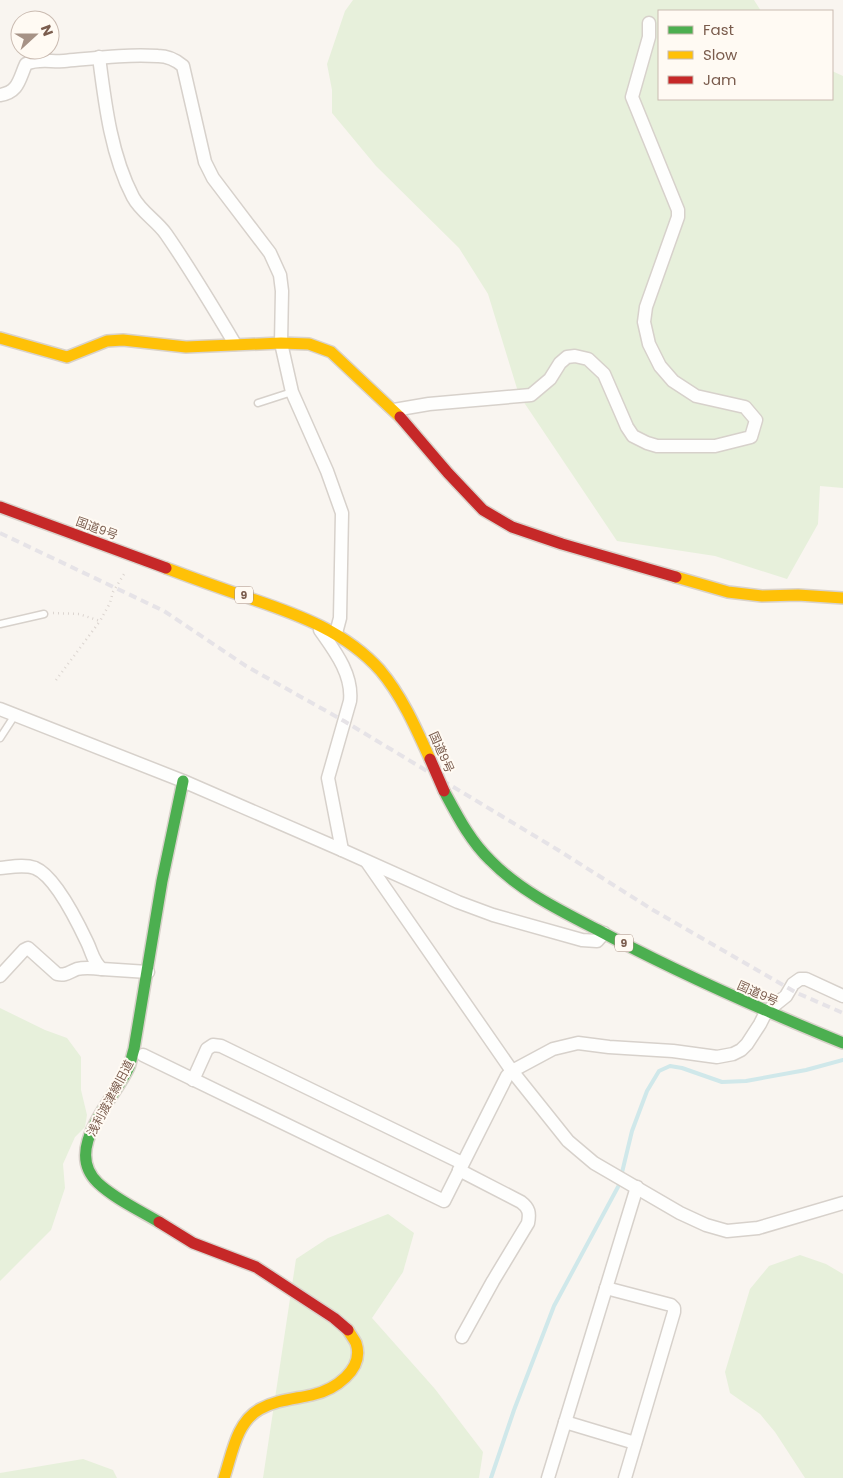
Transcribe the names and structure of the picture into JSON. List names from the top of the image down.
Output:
{
  "streets": {
    "main road": ["国道9号", "9", "浅利渡津線旧道"]
  },
  "legend": ["Fast", "Slow", "Jam"],
  "north": "right"
}
